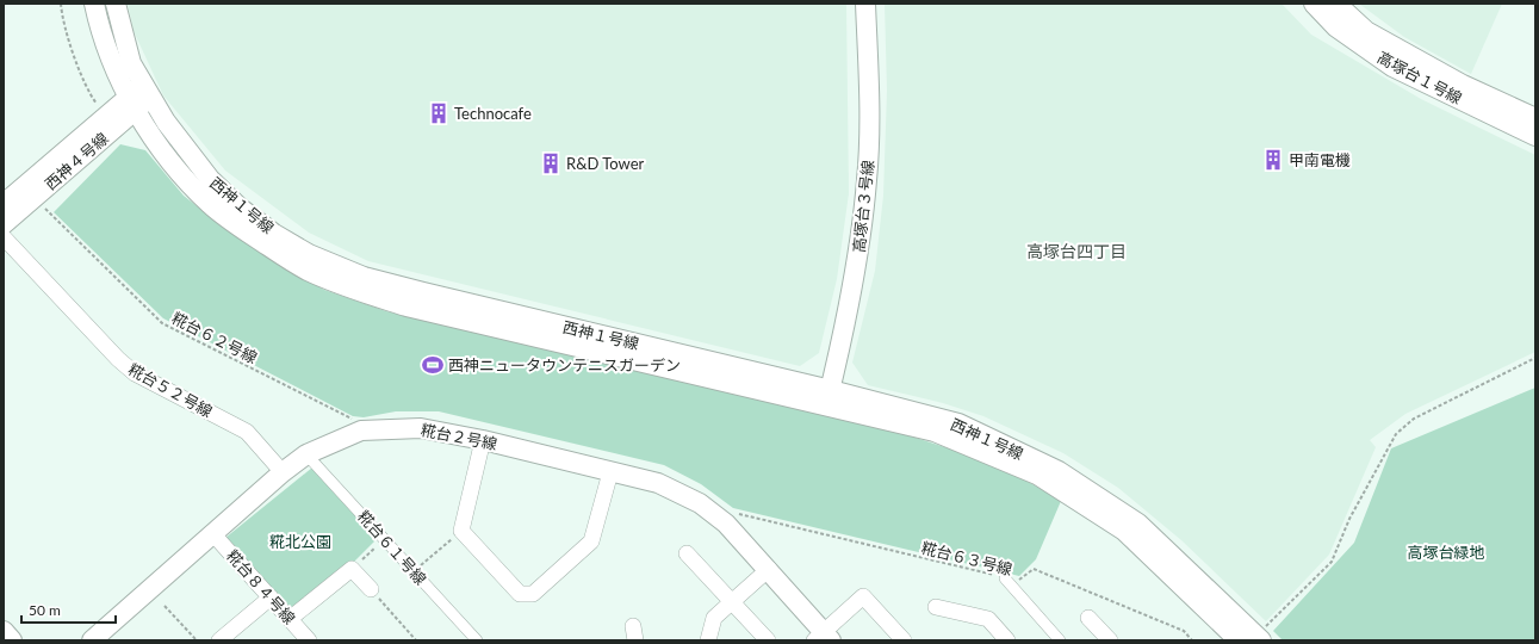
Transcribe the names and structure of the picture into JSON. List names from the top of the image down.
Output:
{
  "streets": {
    "street": [
      "高塚台１号線",
      "西神４号線",
      "西神１号線",
      "高塚台３号線",
      "糀台５２号線",
      "糀台２号線",
      "糀台６１号線",
      "糀台８４号線"
    ],
    "path": ["糀台６２号線", "糀台６３号線"]
  },
  "crossings": [
    ["西神４号線", "西神１号線"],
    ["西神４号線", "糀台６２号線"],
    ["西神１号線", "高塚台３号線"],
    ["糀台６２号線", "糀台２号線"],
    ["糀台５２号線", "糀台２号線"],
    ["糀台２号線", "糀台６１号線"],
    ["糀台２号線", "糀台６３号線"],
    ["糀台２号線", "糀台８４号線"]
  ],
  "districts": ["高塚台四丁目"],
  "parks": ["糀北公園", "高塚台緑地"],
  "places": {
    "building": ["Technocafe", "甲南電機", "R&D Tower"],
    "sports": ["西神ニュータウンテニスガーデン"]
  },
  "scale_bar": "50 m"
}
